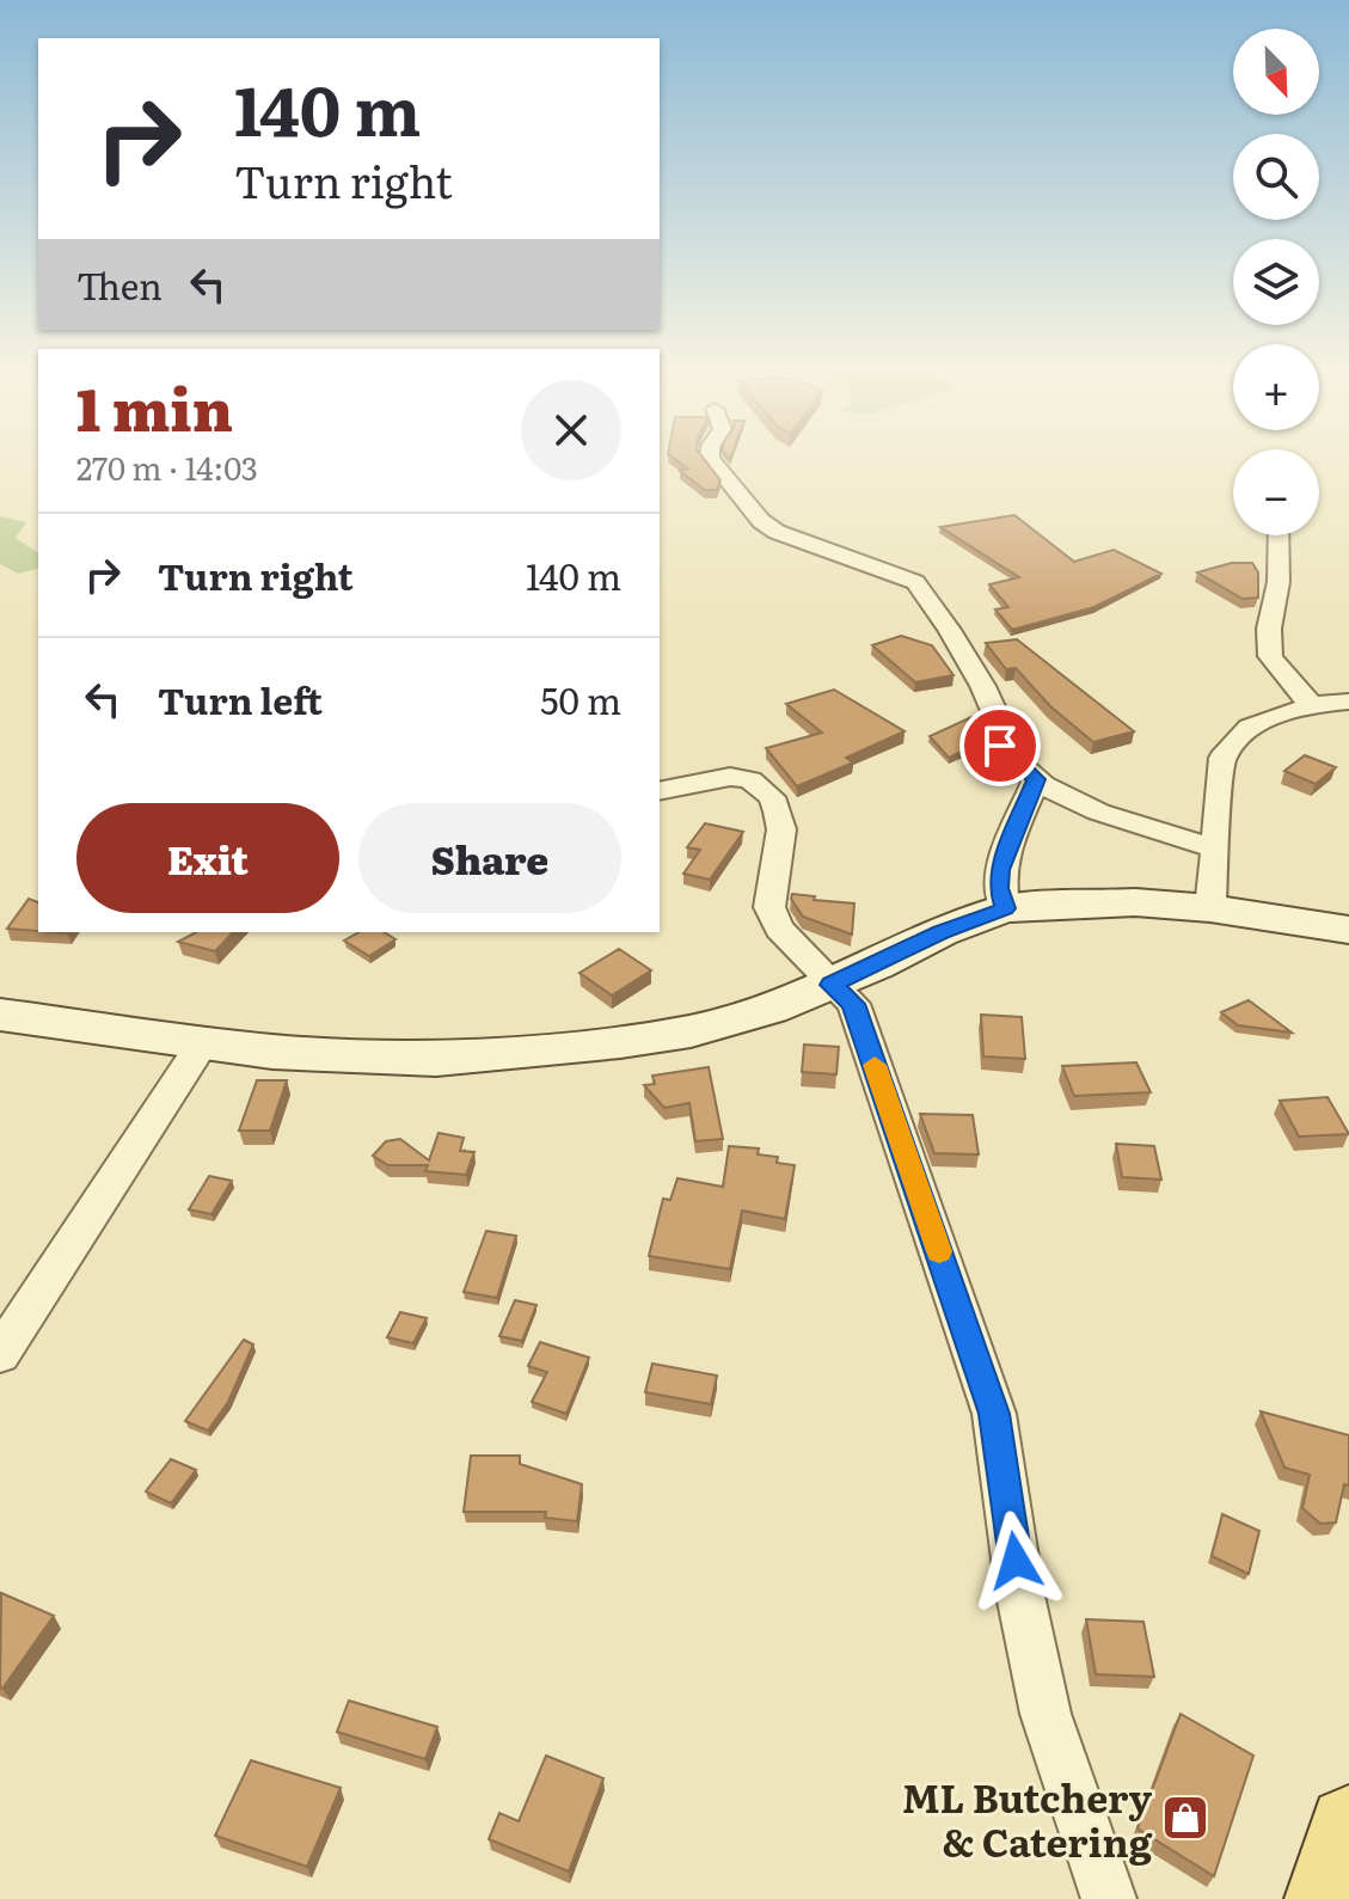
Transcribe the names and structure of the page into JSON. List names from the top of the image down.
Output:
{
  "places": {
    "shop": ["ML Butchery & Catering"]
  },
  "north": "bottom right",
  "page": {
    "map_buttons": ["+", "−"],
    "turn": ["140 m", "Turn right"],
    "then": "Then",
    "heading": ["1 min", "270 m · 14:03"],
    "list": [
      {
        "name": "Turn right",
        "value": "140 m"
      },
      {
        "name": "Turn left",
        "value": "50 m"
      }
    ],
    "buttons": ["Exit", "Share"]
  }
}
